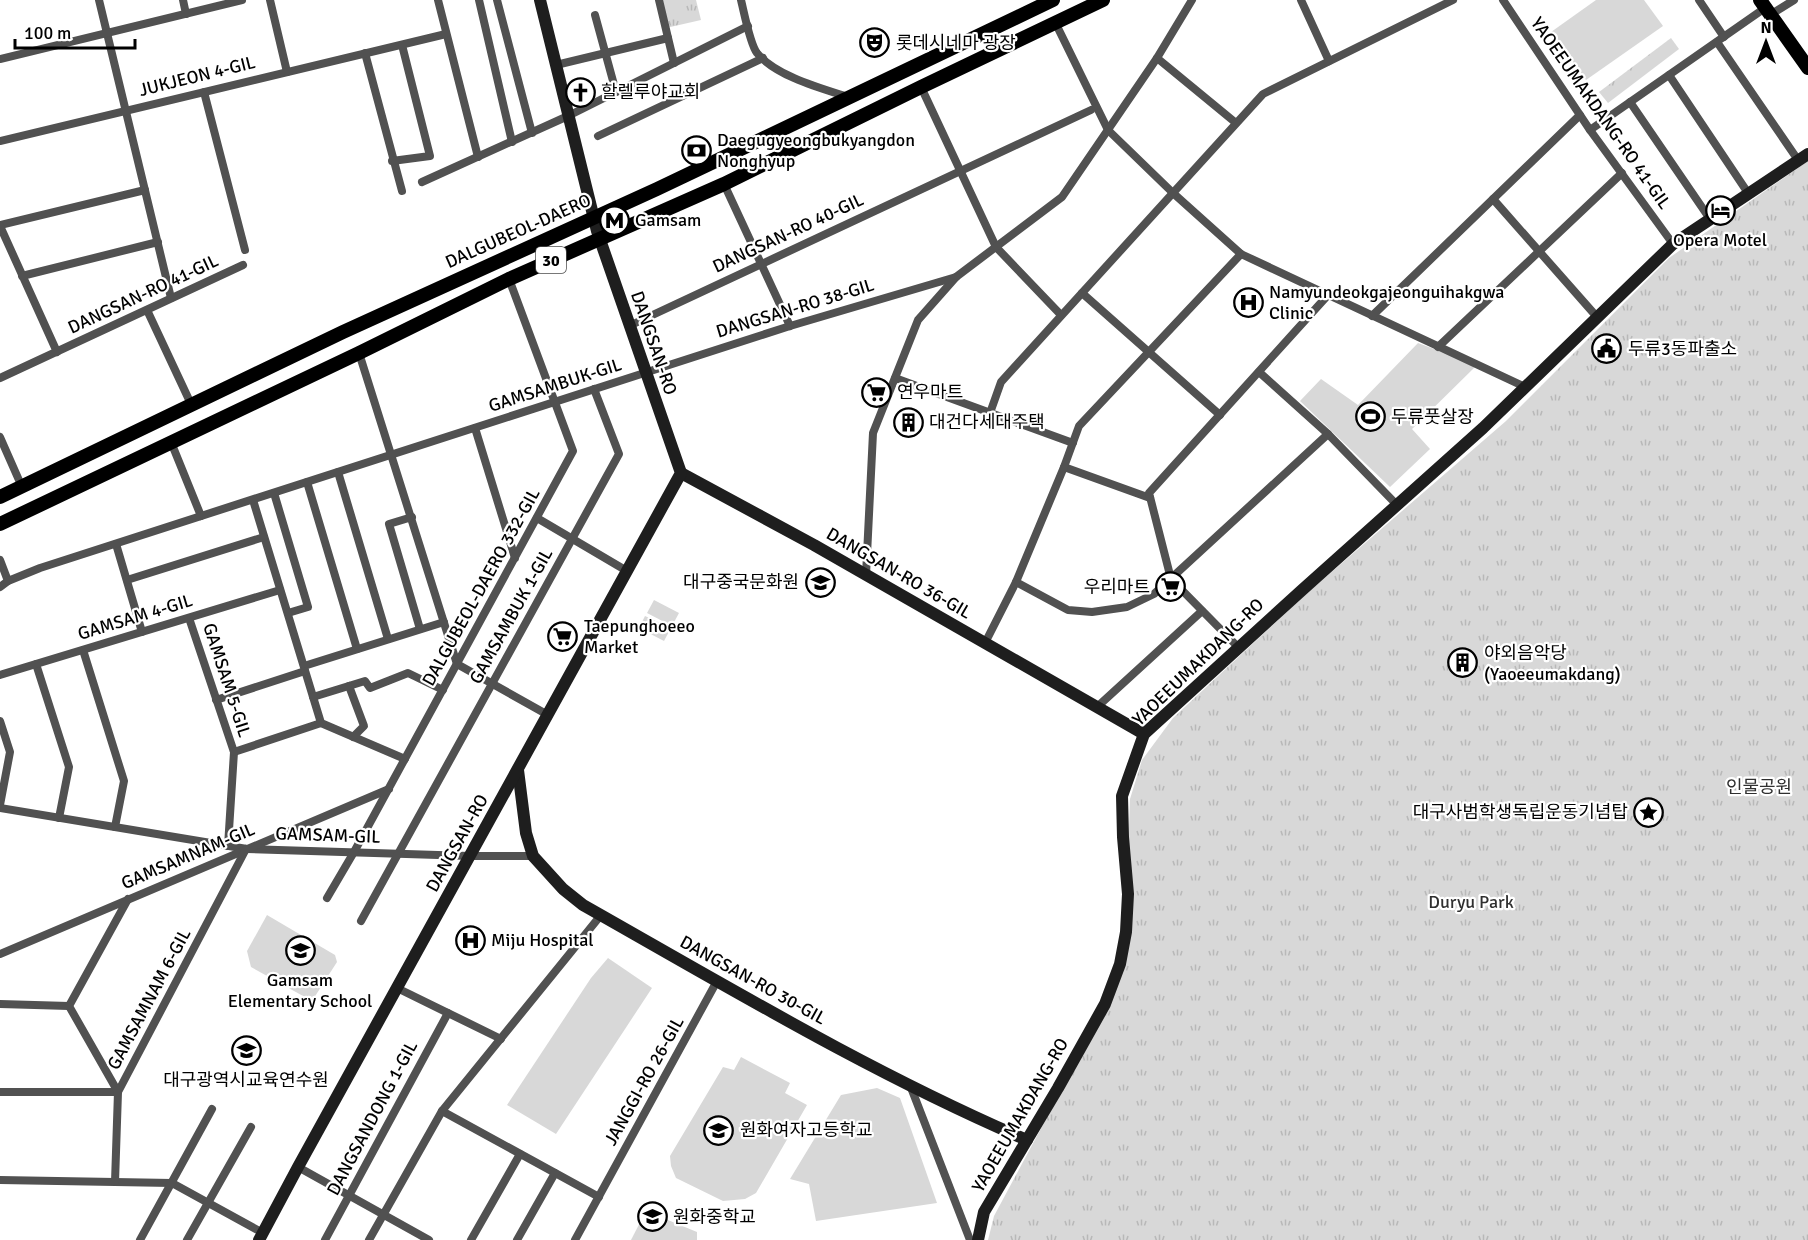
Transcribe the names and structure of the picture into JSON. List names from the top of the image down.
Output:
{
  "streets": {
    "main road": [
      "DALGUBEOL-DAERO",
      "30",
      "DANGSAN-RO",
      "DANGSAN-RO 36-GIL",
      "YAOEEUMAKDANG-RO",
      "DANGSAN-RO 30-GIL"
    ],
    "street": [
      "JUKJEON 4-GIL",
      "YAOEEUMAKDANG-RO 41-GIL",
      "DANGSAN-RO 40-GIL",
      "DANGSAN-RO 41-GIL",
      "DANGSAN-RO 38-GIL",
      "GAMSAMBUK-GIL",
      "DALGUBEOL-DAERO 332-GIL",
      "GAMSAMBUK 1-GIL",
      "GAMSAM 4-GIL",
      "GAMSAM 5-GIL",
      "GAMSAM-GIL",
      "GAMSAMNAM-GIL",
      "GAMSAMNAM 6-GIL",
      "JANGGI-RO 26-GIL",
      "DANGSANDONG 1-GIL"
    ]
  },
  "crossings": [
    ["YAOEEUMAKDANG-RO 41-GIL", "YAOEEUMAKDANG-RO"],
    ["DALGUBEOL-DAERO", "DANGSAN-RO"],
    ["DANGSAN-RO 40-GIL", "DANGSAN-RO"],
    ["30", "DANGSAN-RO"],
    ["30", "DALGUBEOL-DAERO 332-GIL"],
    ["DANGSAN-RO 38-GIL", "DANGSAN-RO"],
    ["DANGSAN-RO 38-GIL", "GAMSAMBUK-GIL"],
    ["DANGSAN-RO", "GAMSAMBUK-GIL"],
    ["DANGSAN-RO", "DANGSAN-RO 36-GIL"],
    ["DANGSAN-RO", "GAMSAM-GIL"],
    ["GAMSAMBUK-GIL", "DALGUBEOL-DAERO 332-GIL"],
    ["GAMSAMBUK-GIL", "GAMSAMBUK 1-GIL"],
    ["DANGSAN-RO 36-GIL", "YAOEEUMAKDANG-RO"],
    ["DALGUBEOL-DAERO 332-GIL", "GAMSAM-GIL"],
    ["DALGUBEOL-DAERO 332-GIL", "GAMSAMNAM-GIL"],
    ["GAMSAMBUK 1-GIL", "GAMSAM-GIL"],
    ["GAMSAM 4-GIL", "GAMSAM 5-GIL"],
    ["YAOEEUMAKDANG-RO", "DANGSAN-RO 30-GIL"],
    ["GAMSAM 5-GIL", "GAMSAM-GIL"],
    ["GAMSAM-GIL", "GAMSAMNAM-GIL"],
    ["GAMSAM-GIL", "GAMSAMNAM 6-GIL"],
    ["GAMSAMNAM-GIL", "GAMSAMNAM 6-GIL"],
    ["DANGSAN-RO 30-GIL", "JANGGI-RO 26-GIL"]
  ],
  "parks": ["인물공원", "Duryu Park"],
  "places": {
    "theatre": ["롯데시네마 광장"],
    "church": ["할렐루야교회"],
    "bank": ["Daegugyeongbukyangdon Nonghyup"],
    "hotel": ["Opera Motel"],
    "metro station": ["Gamsam"],
    "hospital": ["Namyundeokgajeonguihakgwa Clinic", "Miju Hospital"],
    "public building": ["두류3동파출소"],
    "supermarket": ["연우마트", "우리마트", "Taepunghoeeo Market"],
    "sports": ["두류풋살장"],
    "building": ["대건다세대주택", "야외음악당 (Yaoeeumakdang)"],
    "school or university": [
      "대구중국문화원",
      "Gamsam Elementary School",
      "대구광역시교육연수원",
      "원화여자고등학교",
      "원화중학교"
    ],
    "place": ["대구사범학생독립운동기념탑"]
  },
  "scale_bar": "100 m",
  "north": "top"
}
